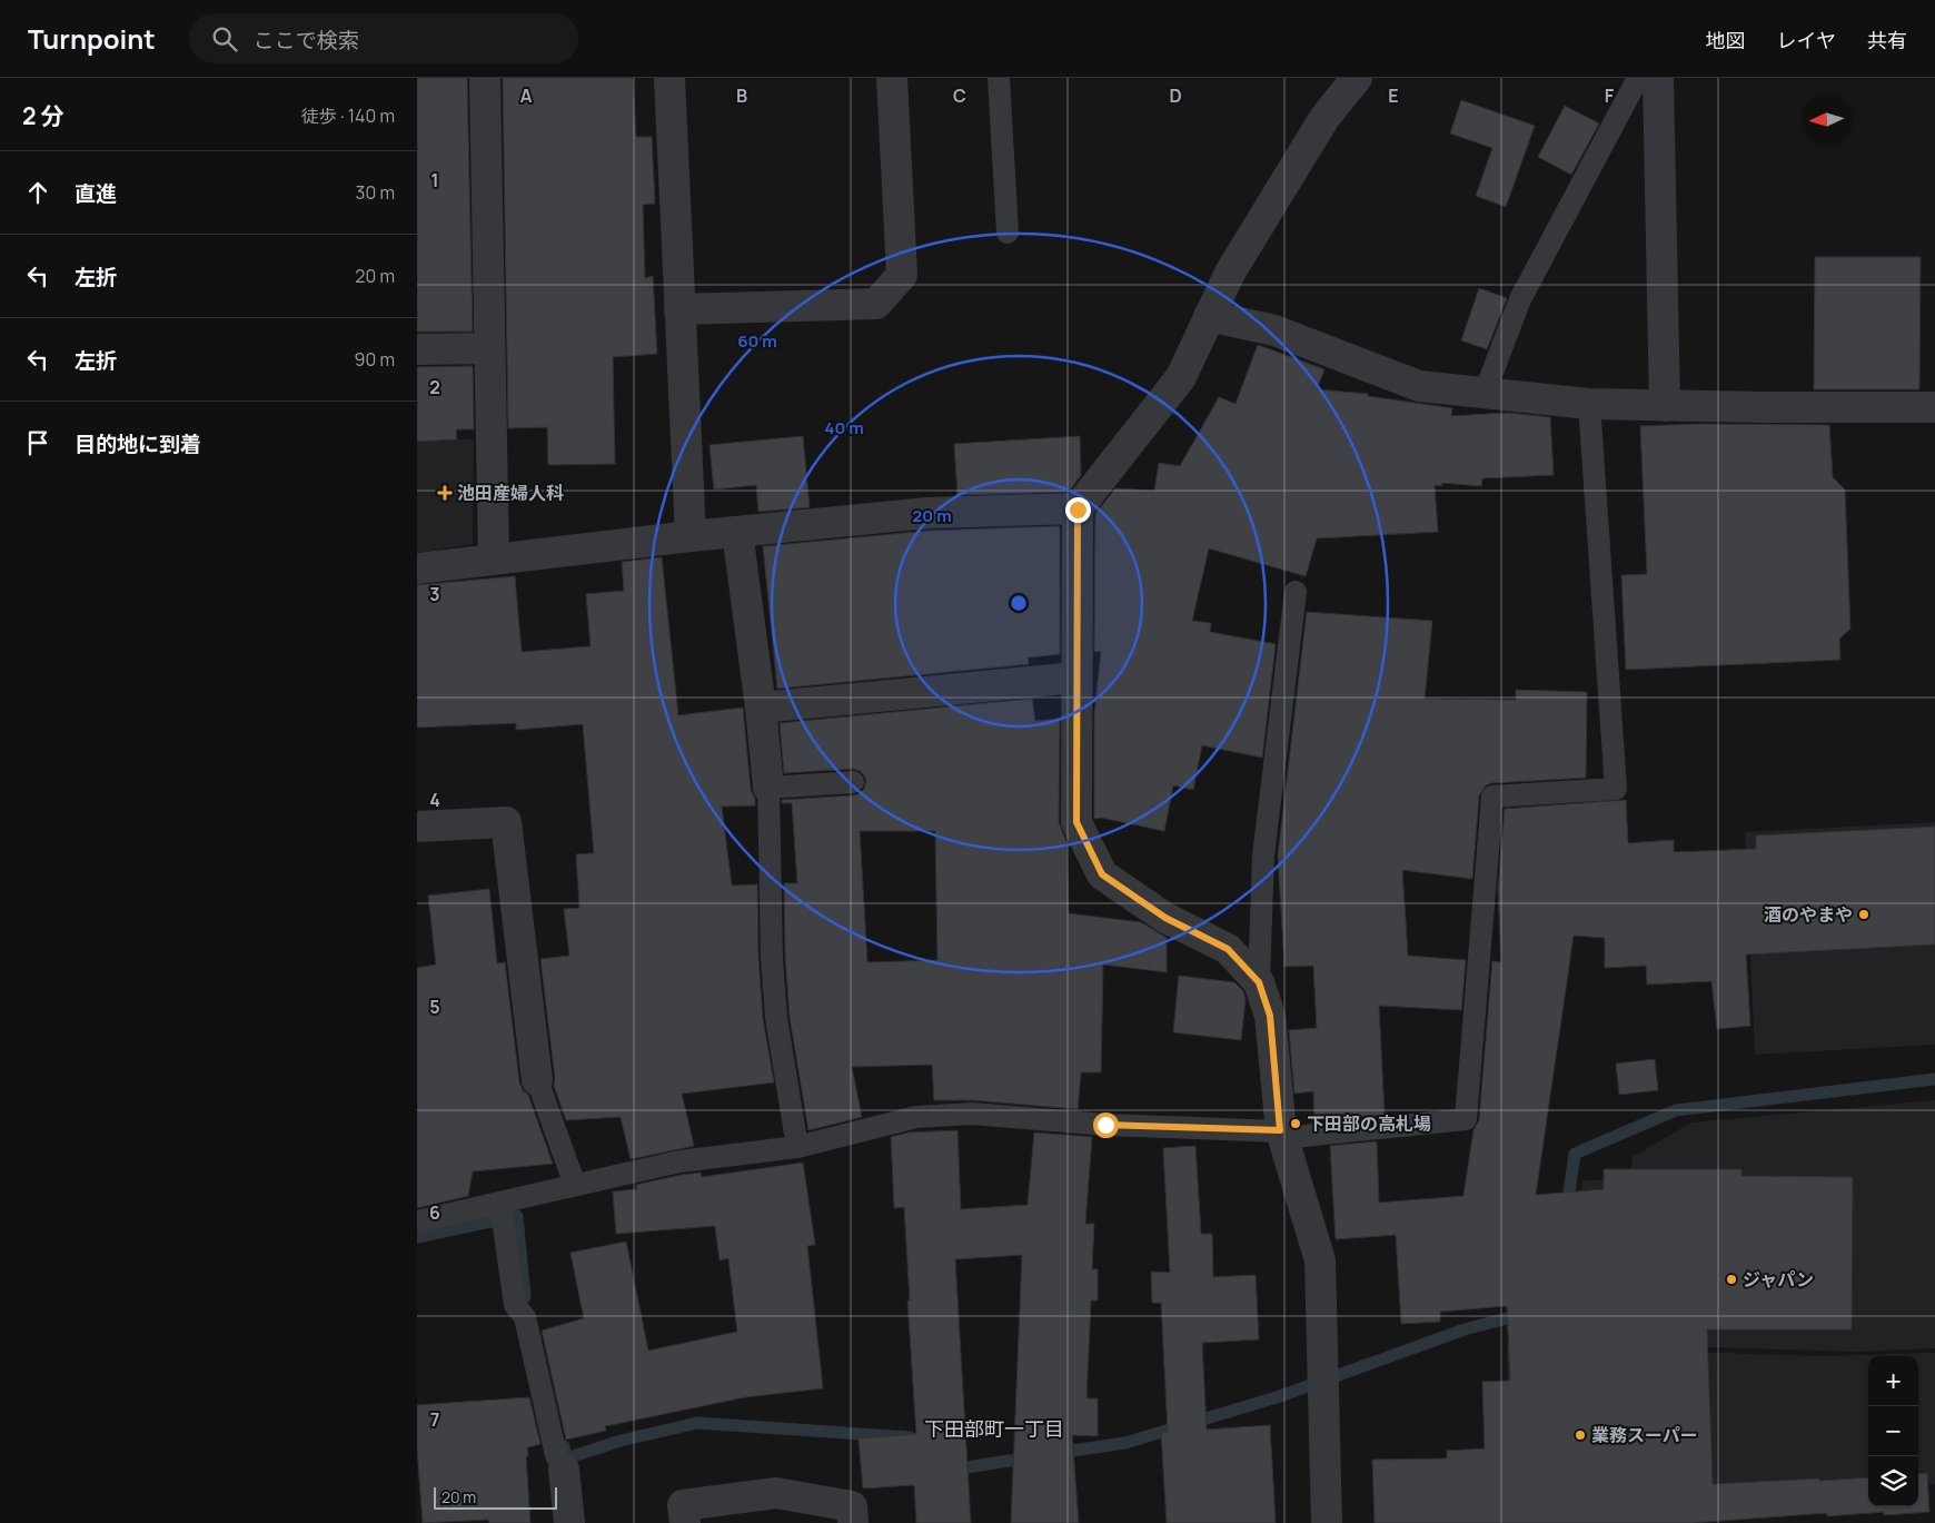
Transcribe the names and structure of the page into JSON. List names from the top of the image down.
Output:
{
  "districts": ["下田部町一丁目"],
  "places": {
    "health": ["池田産婦人科"],
    "other": [
      "酒のやまや",
      "下田部の高札場",
      "ジャパン",
      "業務スーパー"
    ]
  },
  "scale_bar": "20 m",
  "north": "left",
  "page": {
    "header": "Turnpoint",
    "search": "ここで検索",
    "nav": ["地図", "レイヤ", "共有"],
    "heading": ["2 分", "徒歩 · 140 m"],
    "list": [
      ["直進", "30 m"],
      ["左折", "20 m"],
      ["左折", "90 m"],
      "目的地に到着"
    ],
    "map_buttons": ["+", "−"],
    "scale": "20 m"
  },
  "grid": {
    "columns": [
      "A",
      "B",
      "C",
      "D",
      "E",
      "F"
    ],
    "rows": [
      "1",
      "2",
      "3",
      "4",
      "5",
      "6",
      "7"
    ]
  },
  "rings": ["60 m", "40 m", "20 m"]
}
